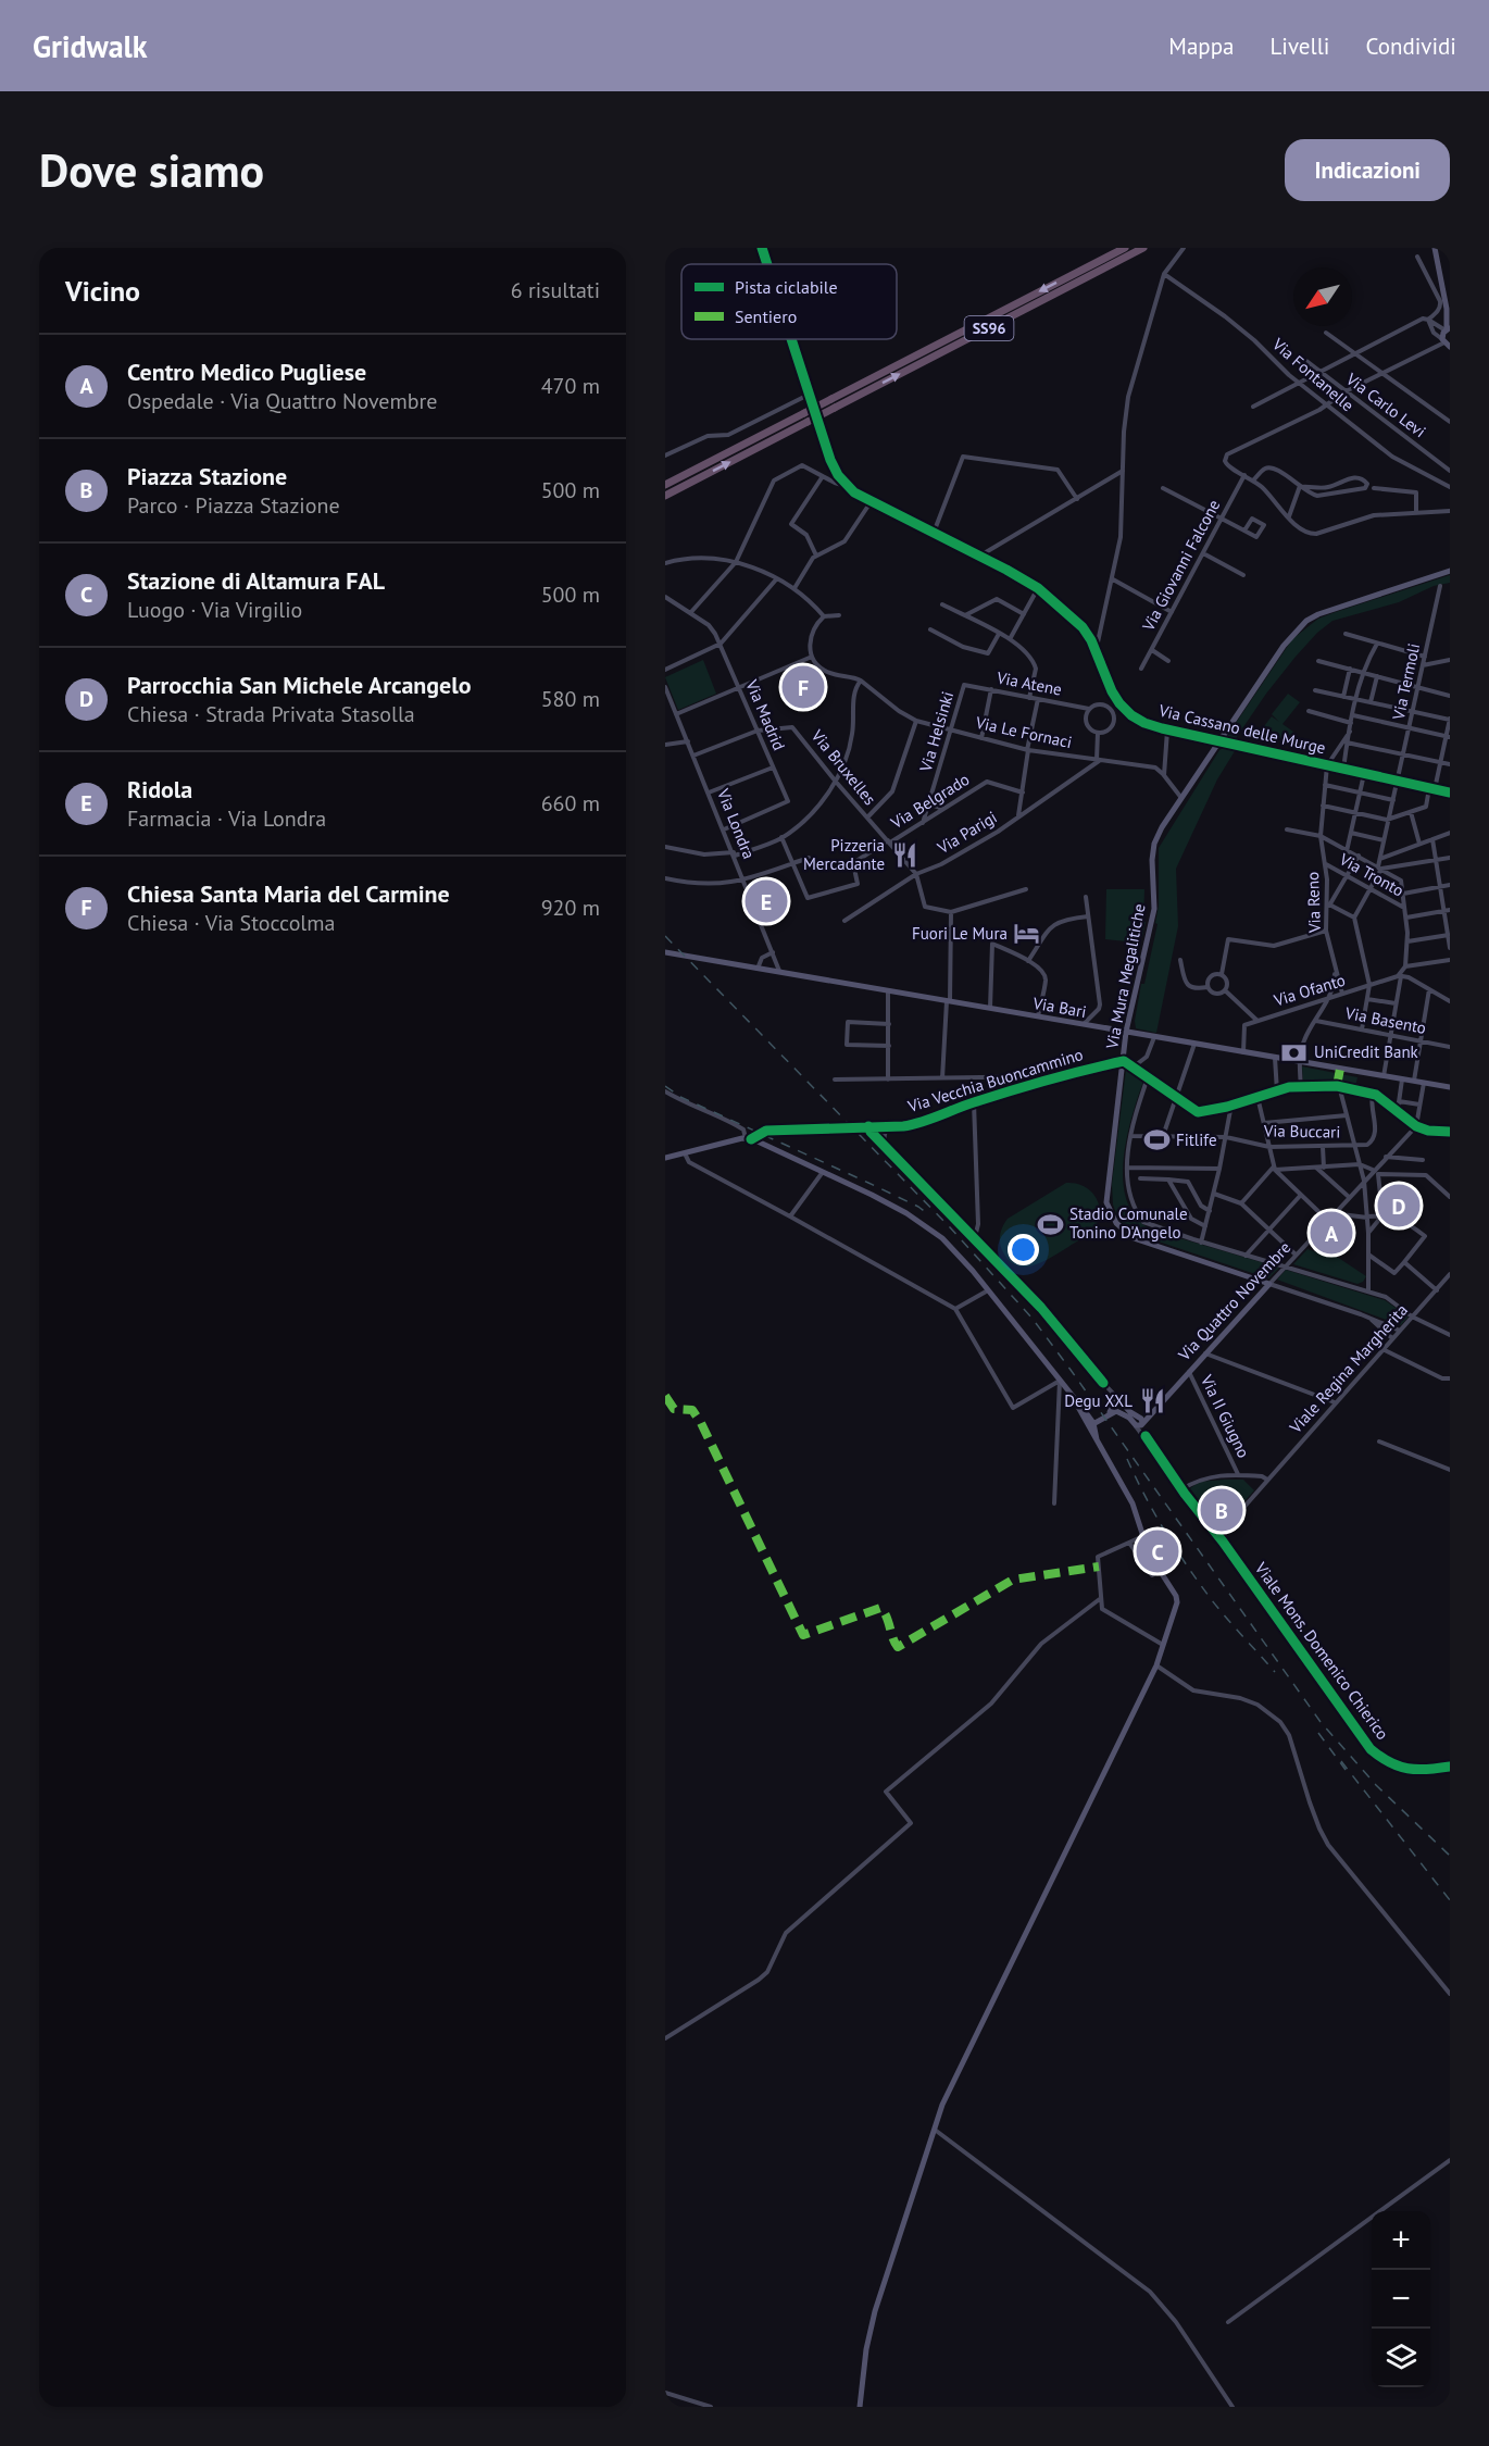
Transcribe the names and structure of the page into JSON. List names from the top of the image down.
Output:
{
  "streets": {
    "highway": ["SS96"],
    "main road": [
      "Via Cassano delle Murge",
      "Via Mura Megalitiche",
      "Via Bari",
      "Via Quattro Novembre"
    ],
    "street": [
      "Via Fontanelle",
      "Via Carlo Levi",
      "Via Giovanni Falcone",
      "Via Termoli",
      "Via Atene",
      "Via Madrid",
      "Via Helsinki",
      "Via Le Fornaci",
      "Via Bruxelles",
      "Via Belgrado",
      "Via Londra",
      "Via Parigi",
      "Via Tronto",
      "Via Reno",
      "Via Ofanto",
      "Via Basento",
      "Via Vecchia Buoncammino",
      "Via Buccari",
      "Viale Regina Margherita",
      "Via II Giugno",
      "Viale Mons. Domenico Chierico"
    ]
  },
  "crossings": [
    ["Via Termoli", "Via Cassano delle Murge"],
    ["Via Termoli", "Via Tronto"],
    ["Via Atene", "Via Helsinki"],
    ["Via Madrid", "Via Bruxelles"],
    ["Via Madrid", "Via Londra"],
    ["Via Cassano delle Murge", "Via Reno"],
    ["Via Cassano delle Murge", "Via Mura Megalitiche"],
    ["Via Helsinki", "Via Le Fornaci"],
    ["Via Helsinki", "Via Belgrado"],
    ["Via Le Fornaci", "Via Parigi"],
    ["Via Bruxelles", "Via Belgrado"],
    ["Via Bruxelles", "Via Londra"],
    ["Via Bruxelles", "Via Parigi"],
    ["Via Londra", "Via Bari"],
    ["Via Tronto", "Via Reno"],
    ["Via Reno", "Via Ofanto"],
    ["Via Reno", "Via Bari"],
    ["Via Reno", "Via Basento"],
    ["Via Mura Megalitiche", "Via Bari"],
    ["Via Mura Megalitiche", "Via Vecchia Buoncammino"],
    ["Via Mura Megalitiche", "Via Quattro Novembre"],
    ["Via Mura Megalitiche", "Viale Regina Margherita"],
    ["Via Ofanto", "Via Bari"],
    ["Via Quattro Novembre", "Via II Giugno"],
    ["Via Quattro Novembre", "Viale Mons. Domenico Chierico"],
    ["Viale Regina Margherita", "Viale Mons. Domenico Chierico"]
  ],
  "places": {
    "restaurant": ["Pizzeria Mercadante", "Degu XXL"],
    "hotel": ["Fuori Le Mura"],
    "bank": ["UniCredit Bank"],
    "sports": ["Fitlife", "Stadio Comunale Tonino D'Angelo"]
  },
  "legend": ["Pista ciclabile", "Sentiero"],
  "north": "bottom left",
  "page": {
    "header": "Gridwalk",
    "nav": ["Mappa", "Livelli", "Condividi"],
    "buttons": "Indicazioni",
    "title": "Dove siamo",
    "heading": ["Vicino", "6 risultati"],
    "list": [
      {
        "mark": "A",
        "name": "Centro Medico Pugliese",
        "note": "Ospedale · Via Quattro Novembre",
        "value": "470 m"
      },
      {
        "mark": "B",
        "name": "Piazza Stazione",
        "note": "Parco · Piazza Stazione",
        "value": "500 m"
      },
      {
        "mark": "C",
        "name": "Stazione di Altamura FAL",
        "note": "Luogo · Via Virgilio",
        "value": "500 m"
      },
      {
        "mark": "D",
        "name": "Parrocchia San Michele Arcangelo",
        "note": "Chiesa · Strada Privata Stasolla",
        "value": "580 m"
      },
      {
        "mark": "E",
        "name": "Ridola",
        "note": "Farmacia · Via Londra",
        "value": "660 m"
      },
      {
        "mark": "F",
        "name": "Chiesa Santa Maria del Carmine",
        "note": "Chiesa · Via Stoccolma",
        "value": "920 m"
      }
    ],
    "pins": [
      "F",
      "E",
      "D",
      "A",
      "B",
      "C"
    ],
    "map_buttons": ["+", "−"]
  }
}
